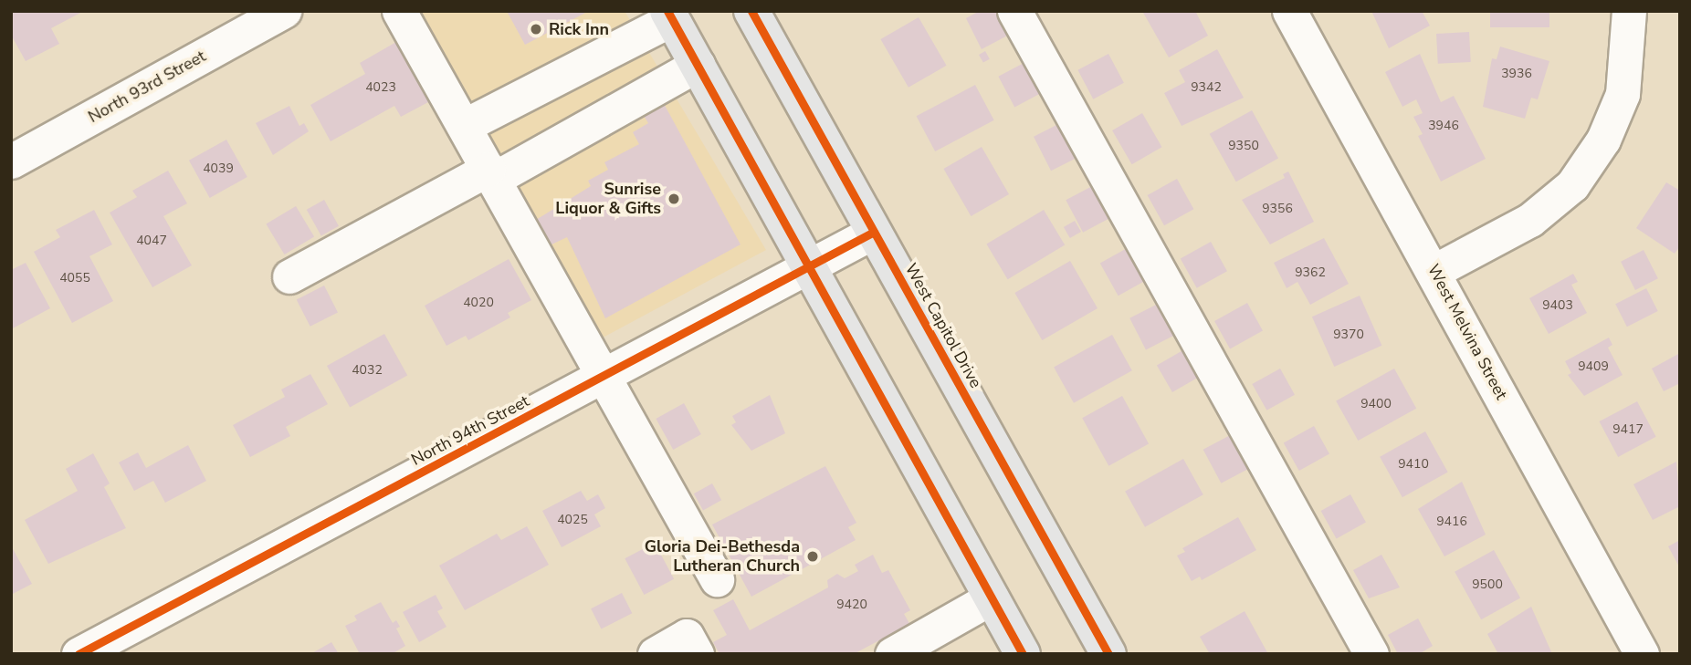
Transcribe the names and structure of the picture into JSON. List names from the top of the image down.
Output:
{
  "streets": {
    "main road": ["West Capitol Drive"],
    "street": ["North 93rd Street", "West Melvina Street", "North 94th Street"]
  },
  "crossings": [
    ["West Capitol Drive", "North 94th Street"]
  ],
  "places": ["Rick Inn", "Sunrise Liquor & Gifts", "Gloria Dei-Bethesda Lutheran Church"],
  "house_numbers": [
    "3936",
    "4023",
    "9342",
    "3946",
    "9350",
    "4039",
    "9356",
    "4047",
    "9362",
    "4055",
    "4020",
    "9403",
    "9370",
    "9409",
    "4032",
    "9400",
    "9417",
    "9410",
    "4025",
    "9416",
    "9500",
    "9420"
  ]
}
